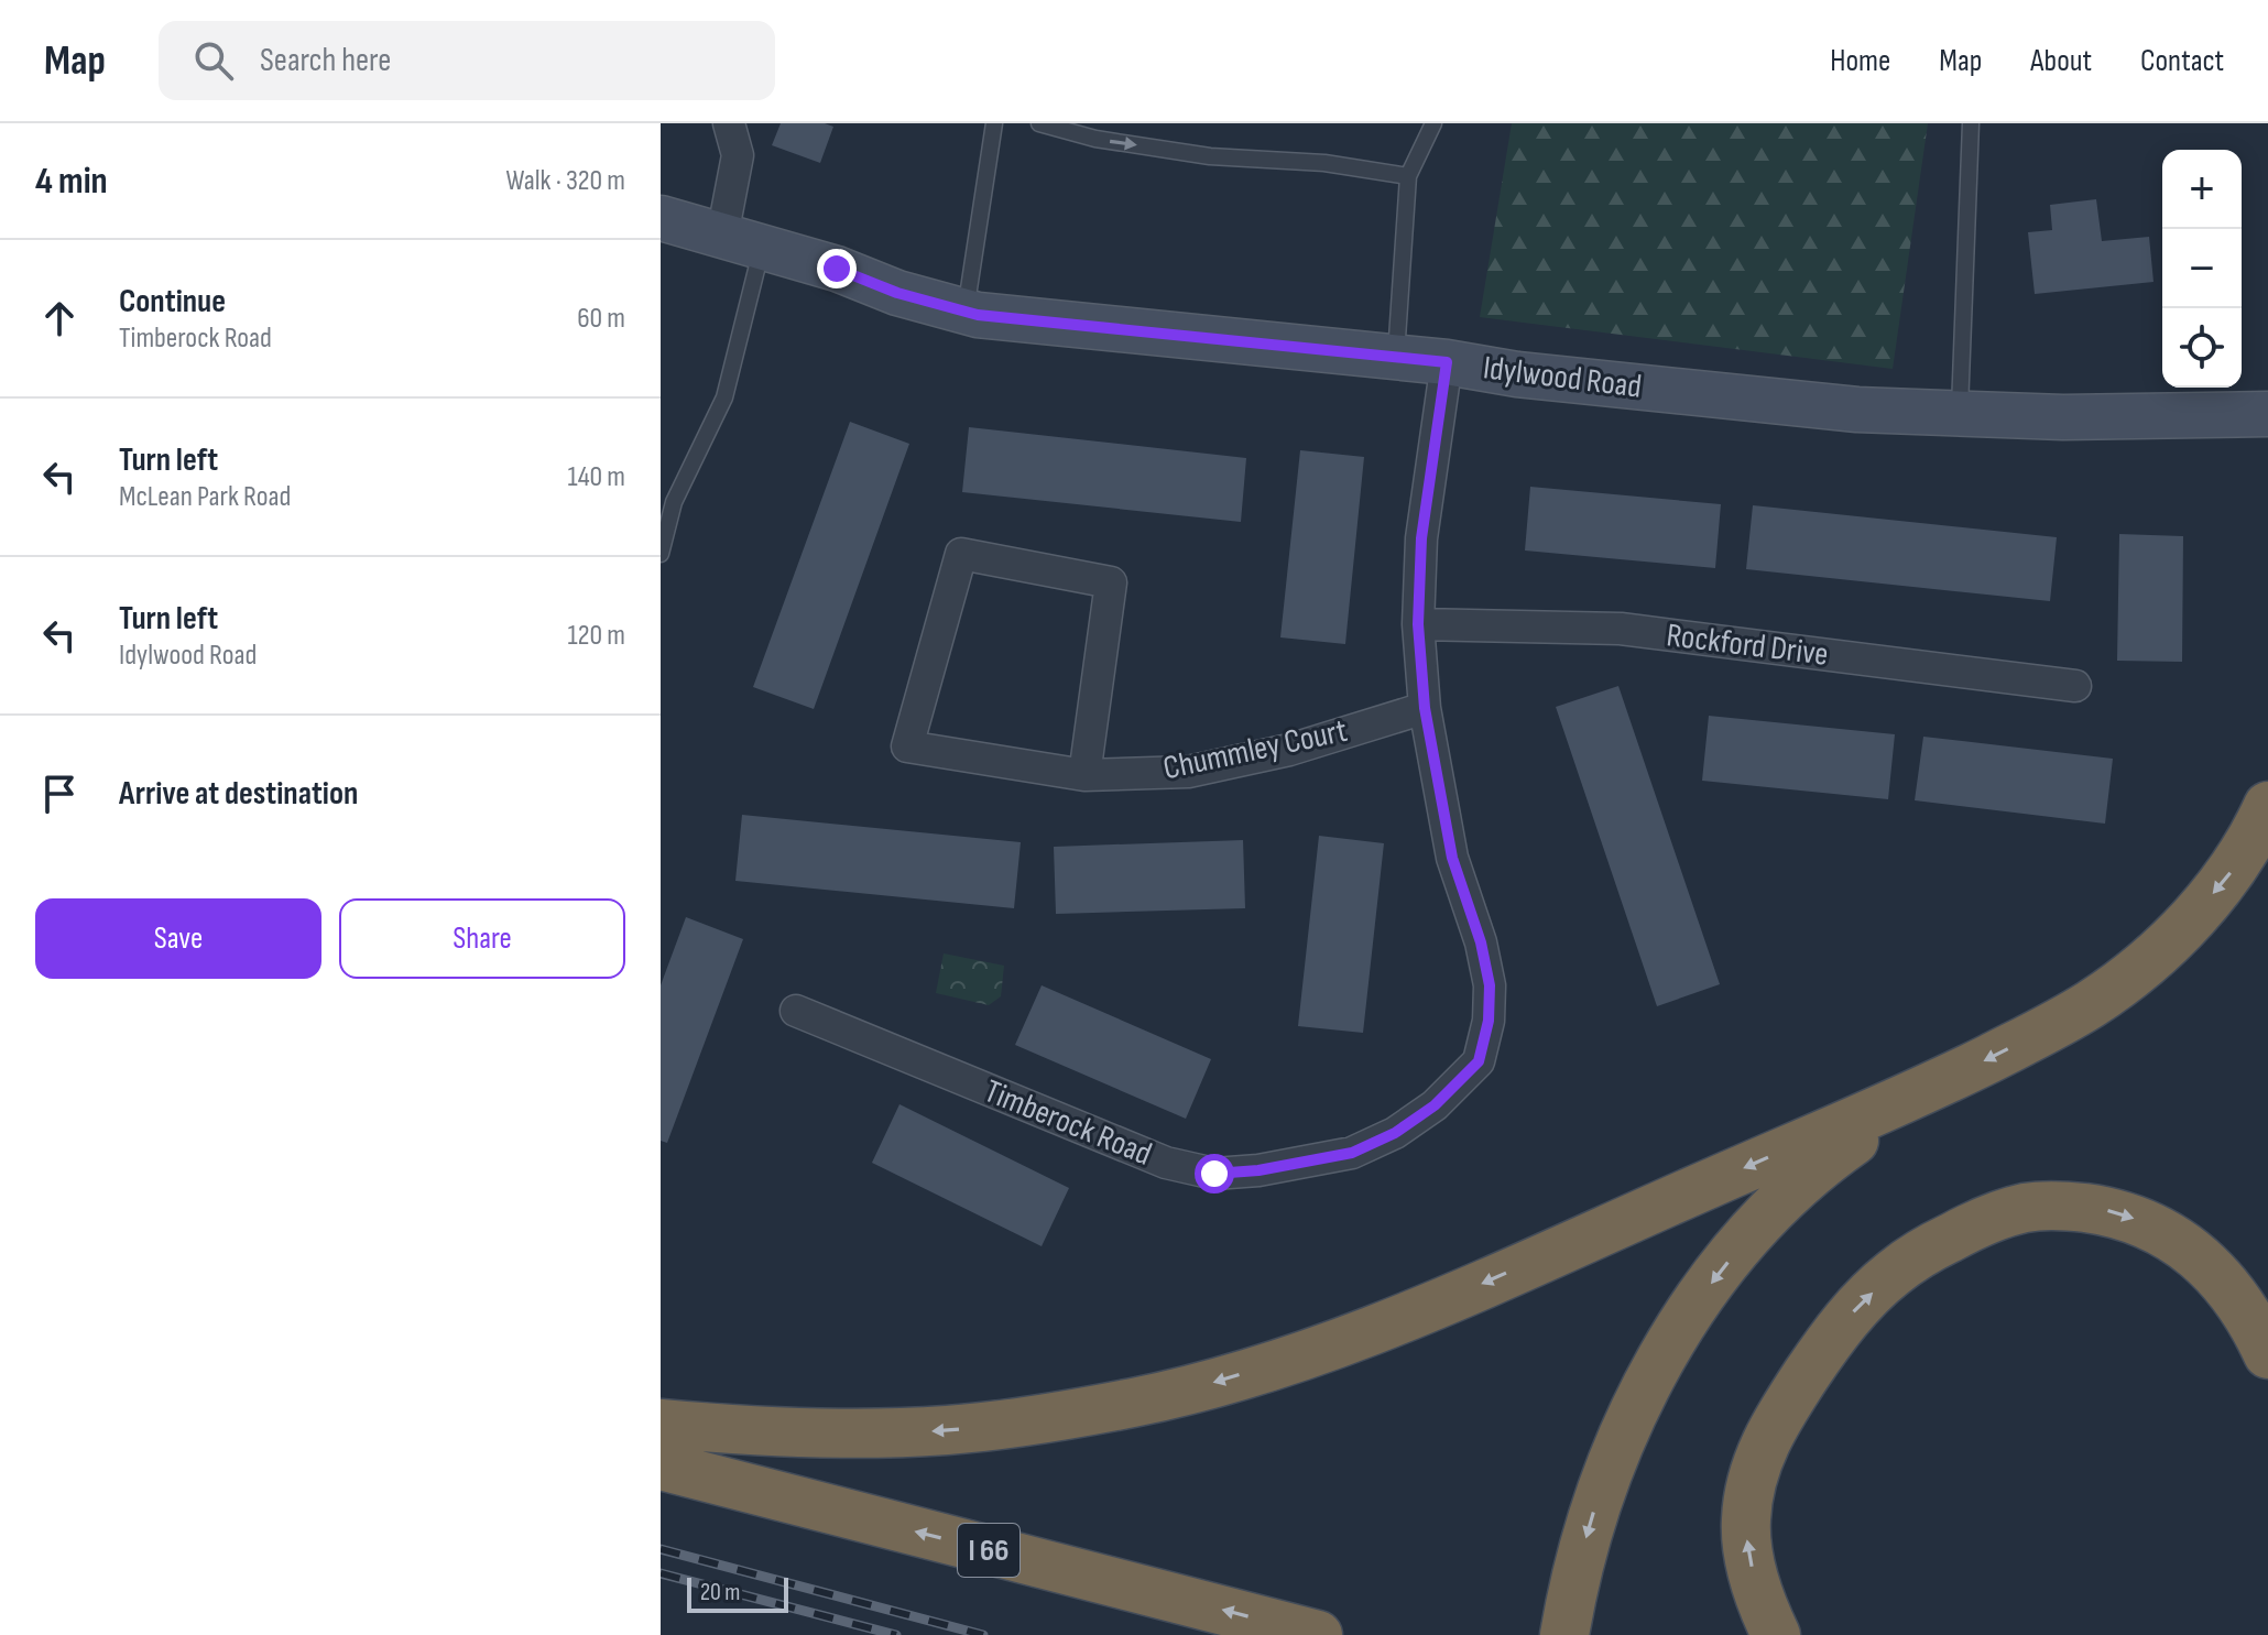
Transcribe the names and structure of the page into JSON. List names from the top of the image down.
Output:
{
  "streets": {
    "highway": ["I 66"],
    "main road": ["Idylwood Road"],
    "street": ["Rockford Drive", "Chummley Court", "Timberock Road"]
  },
  "crossings": [
    ["Chummley Court", "Timberock Road"]
  ],
  "scale_bar": "20 m",
  "page": {
    "header": "Map",
    "search": "Search here",
    "nav": [
      "Home",
      "Map",
      "About",
      "Contact"
    ],
    "heading": ["4 min", "Walk · 320 m"],
    "map_buttons": ["+", "−"],
    "list": [
      ["Continue", "Timberock Road", "60 m"],
      ["Turn left", "McLean Park Road", "140 m"],
      ["Turn left", "Idylwood Road", "120 m"],
      "Arrive at destination"
    ],
    "buttons": ["Save", "Share"],
    "scale": "20 m"
  }
}
